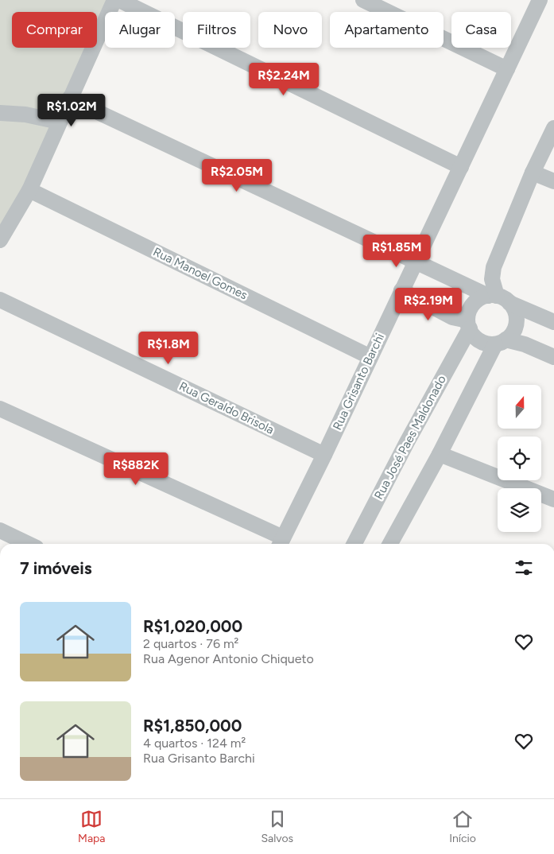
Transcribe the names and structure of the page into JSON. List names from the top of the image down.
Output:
{
  "streets": {
    "street": [
      "Rua Manoel Gomes",
      "Rua Grisanto Barchi",
      "Rua Geraldo Brisola",
      "Rua José Paes Maldonado"
    ]
  },
  "crossings": [
    ["Rua Manoel Gomes", "Rua Grisanto Barchi"],
    ["Rua Grisanto Barchi", "Rua Geraldo Brisola"]
  ],
  "north": "top",
  "page": {
    "chip": [
      "Comprar",
      "Alugar",
      "Filtros",
      "Novo",
      "Apartamento",
      "Casa"
    ],
    "price": [
      "R$2.24M",
      "R$1.02M",
      "R$2.05M",
      "R$1.85M",
      "R$2.19M",
      "R$1.8M",
      "R$882K"
    ],
    "heading": "7 imóveis",
    "list": [
      {
        "name": "R$1,020,000",
        "note": "2 quartos · 76 m² · Rua Agenor Antonio Chiqueto"
      },
      {
        "name": "R$1,850,000",
        "note": "4 quartos · 124 m² · Rua Grisanto Barchi"
      }
    ],
    "tabs": ["Mapa", "Salvos", "Início"]
  }
}
